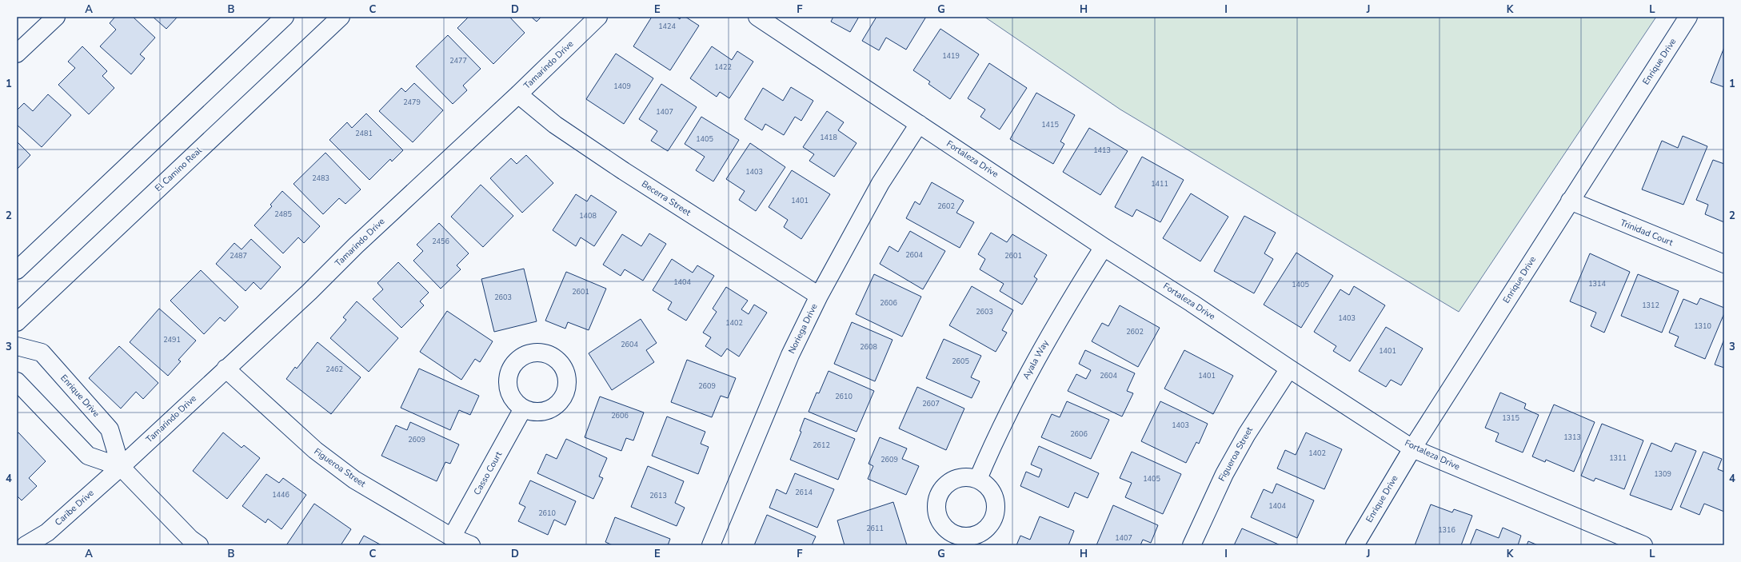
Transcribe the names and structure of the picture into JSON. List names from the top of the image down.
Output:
{
  "streets": {
    "street": [
      "Enrique Drive",
      "Tamarindo Drive",
      "Fortaleza Drive",
      "El Camino Real",
      "Becerra Street",
      "Trinidad Court",
      "Noriega Drive",
      "Ayala Way",
      "Figueroa Street",
      "Casso Court",
      "Caribe Drive"
    ]
  },
  "crossings": [
    ["Enrique Drive", "Tamarindo Drive"],
    ["Enrique Drive", "Fortaleza Drive"],
    ["Enrique Drive", "Trinidad Court"],
    ["Enrique Drive", "Caribe Drive"],
    ["Tamarindo Drive", "Becerra Street"],
    ["Tamarindo Drive", "Figueroa Street"],
    ["Tamarindo Drive", "Caribe Drive"],
    ["Fortaleza Drive", "Noriega Drive"],
    ["Fortaleza Drive", "Ayala Way"],
    ["Fortaleza Drive", "Figueroa Street"],
    ["Becerra Street", "Noriega Drive"],
    ["Figueroa Street", "Casso Court"]
  ],
  "house_numbers": [
    "1424",
    "1419",
    "2477",
    "1422",
    "1409",
    "2479",
    "1407",
    "1415",
    "2481",
    "1418",
    "1405",
    "1413",
    "1403",
    "2483",
    "1411",
    "1401",
    "2602",
    "2485",
    "1408",
    "2456",
    "2604",
    "2487",
    "2601",
    "1404",
    "1314",
    "1405",
    "2601",
    "2603",
    "2606",
    "1312",
    "2603",
    "1403",
    "1402",
    "1310",
    "2602",
    "2491",
    "2604",
    "2608",
    "1401",
    "2605",
    "2462",
    "2604",
    "1401",
    "2609",
    "2610",
    "2607",
    "2606",
    "1315",
    "1403",
    "2606",
    "1313",
    "2609",
    "2612",
    "1402",
    "1311",
    "2609",
    "1309",
    "1405",
    "2614",
    "1446",
    "2613",
    "1404",
    "2610",
    "2611",
    "1316",
    "1407"
  ],
  "grid": {
    "columns": [
      "A",
      "B",
      "C",
      "D",
      "E",
      "F",
      "G",
      "H",
      "I",
      "J",
      "K",
      "L"
    ],
    "rows": [
      "1",
      "2",
      "3",
      "4"
    ]
  }
}
